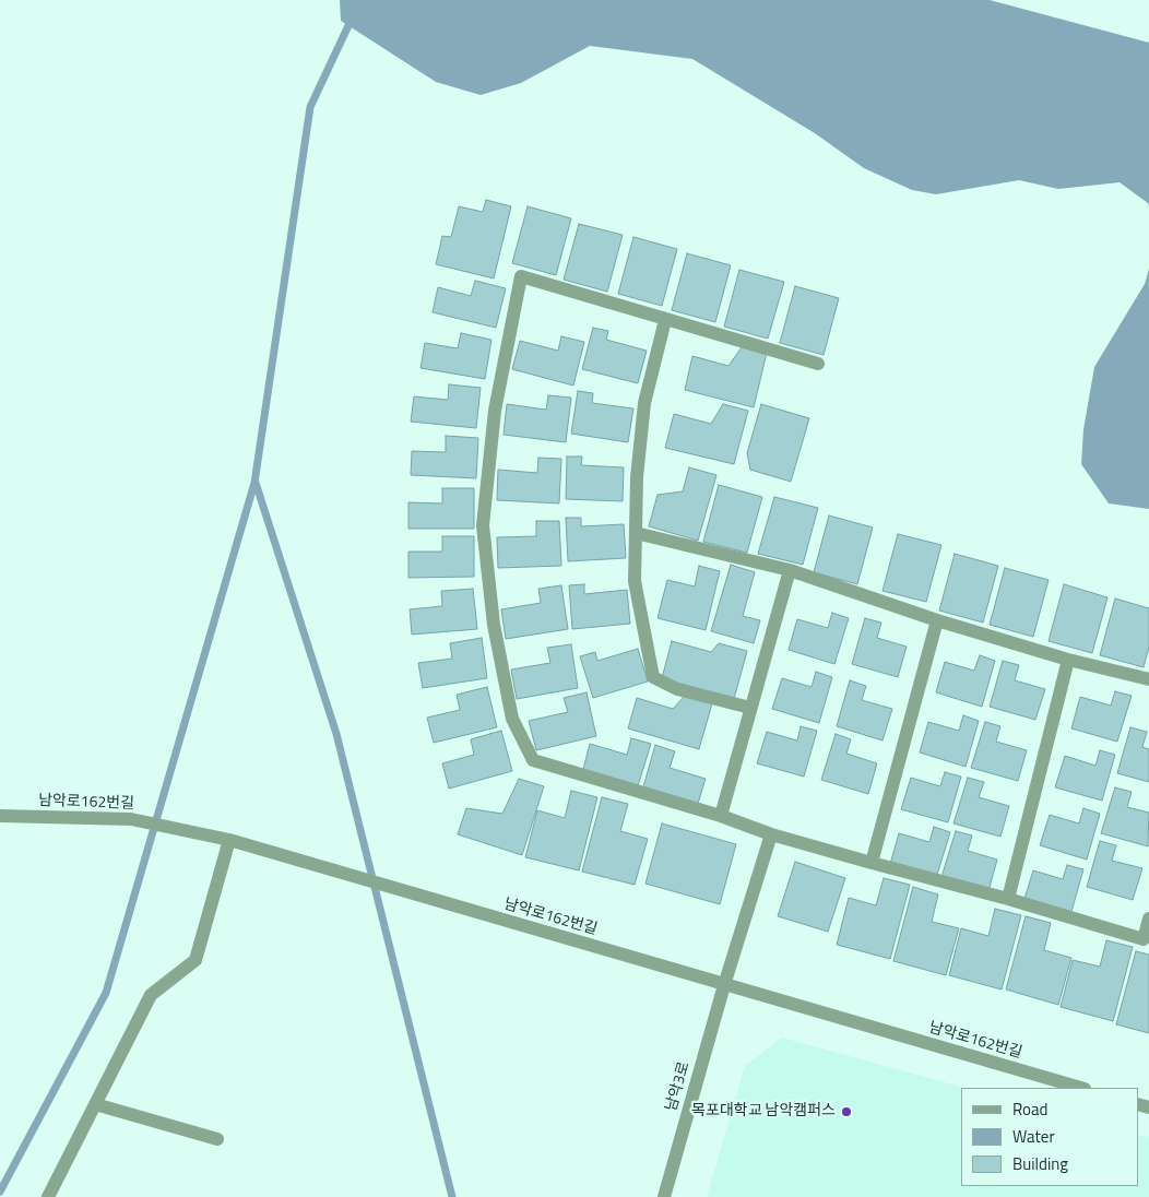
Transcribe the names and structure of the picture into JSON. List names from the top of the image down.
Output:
{
  "streets": {
    "street": ["남악로162번길", "남악3로"]
  },
  "crossings": [
    ["남악로162번길", "남악3로"]
  ],
  "places": ["목포대학교 남악캠퍼스"],
  "legend": ["Road", "Water", "Building"]
}
